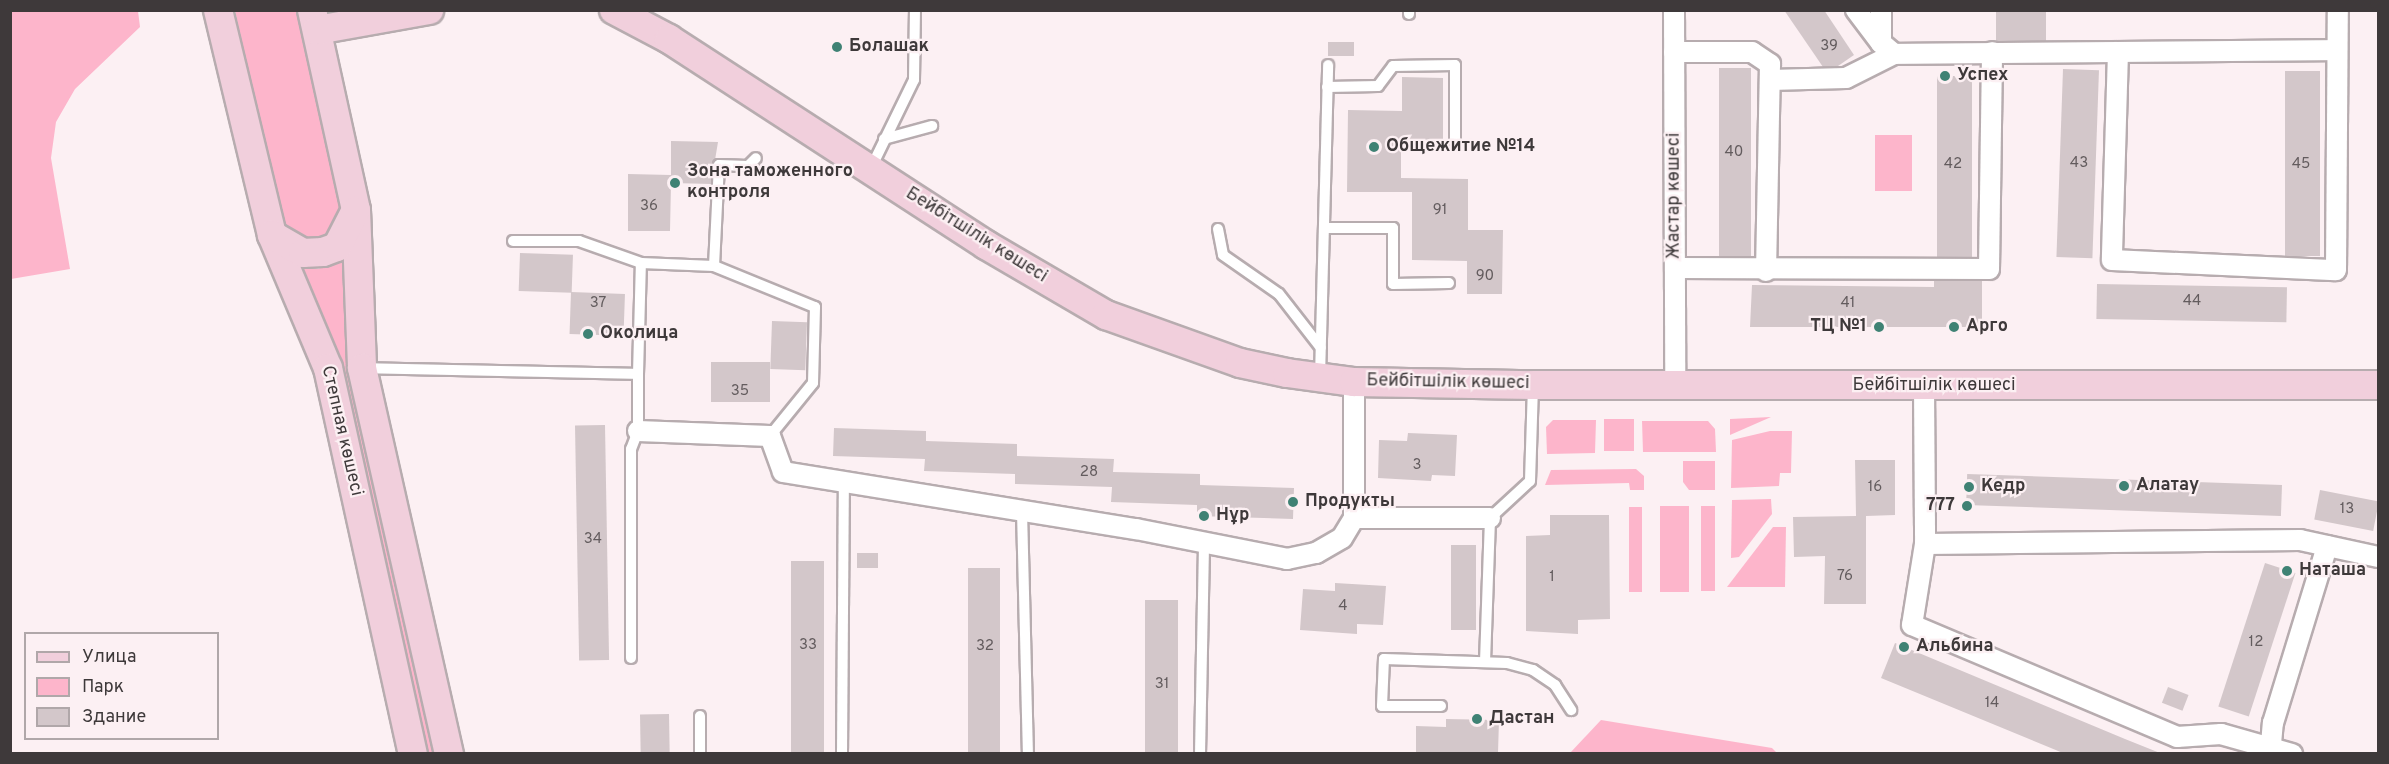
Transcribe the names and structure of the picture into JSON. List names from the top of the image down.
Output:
{
  "streets": {
    "street": ["Жастар көшесі", "Бейбітшілік көшесі", "Степная көшесі"]
  },
  "crossings": [
    ["Жастар көшесі", "Бейбітшілік көшесі"]
  ],
  "places": [
    "Болашак",
    "Успех",
    "Общежитие №14",
    "Зона таможенного контроля",
    "ТЦ №1",
    "Арго",
    "Околица",
    "Алатау",
    "Кедр",
    "Продукты",
    "777",
    "Нұр",
    "Наташа",
    "Альбина",
    "Дастан"
  ],
  "house_numbers": [
    "39",
    "40",
    "43",
    "42",
    "45",
    "36",
    "91",
    "90",
    "44",
    "37",
    "41",
    "35",
    "3",
    "28",
    "16",
    "13",
    "34",
    "76",
    "1",
    "4",
    "12",
    "33",
    "32",
    "31",
    "14"
  ],
  "legend": ["Улица", "Парк", "Здание"]
}
